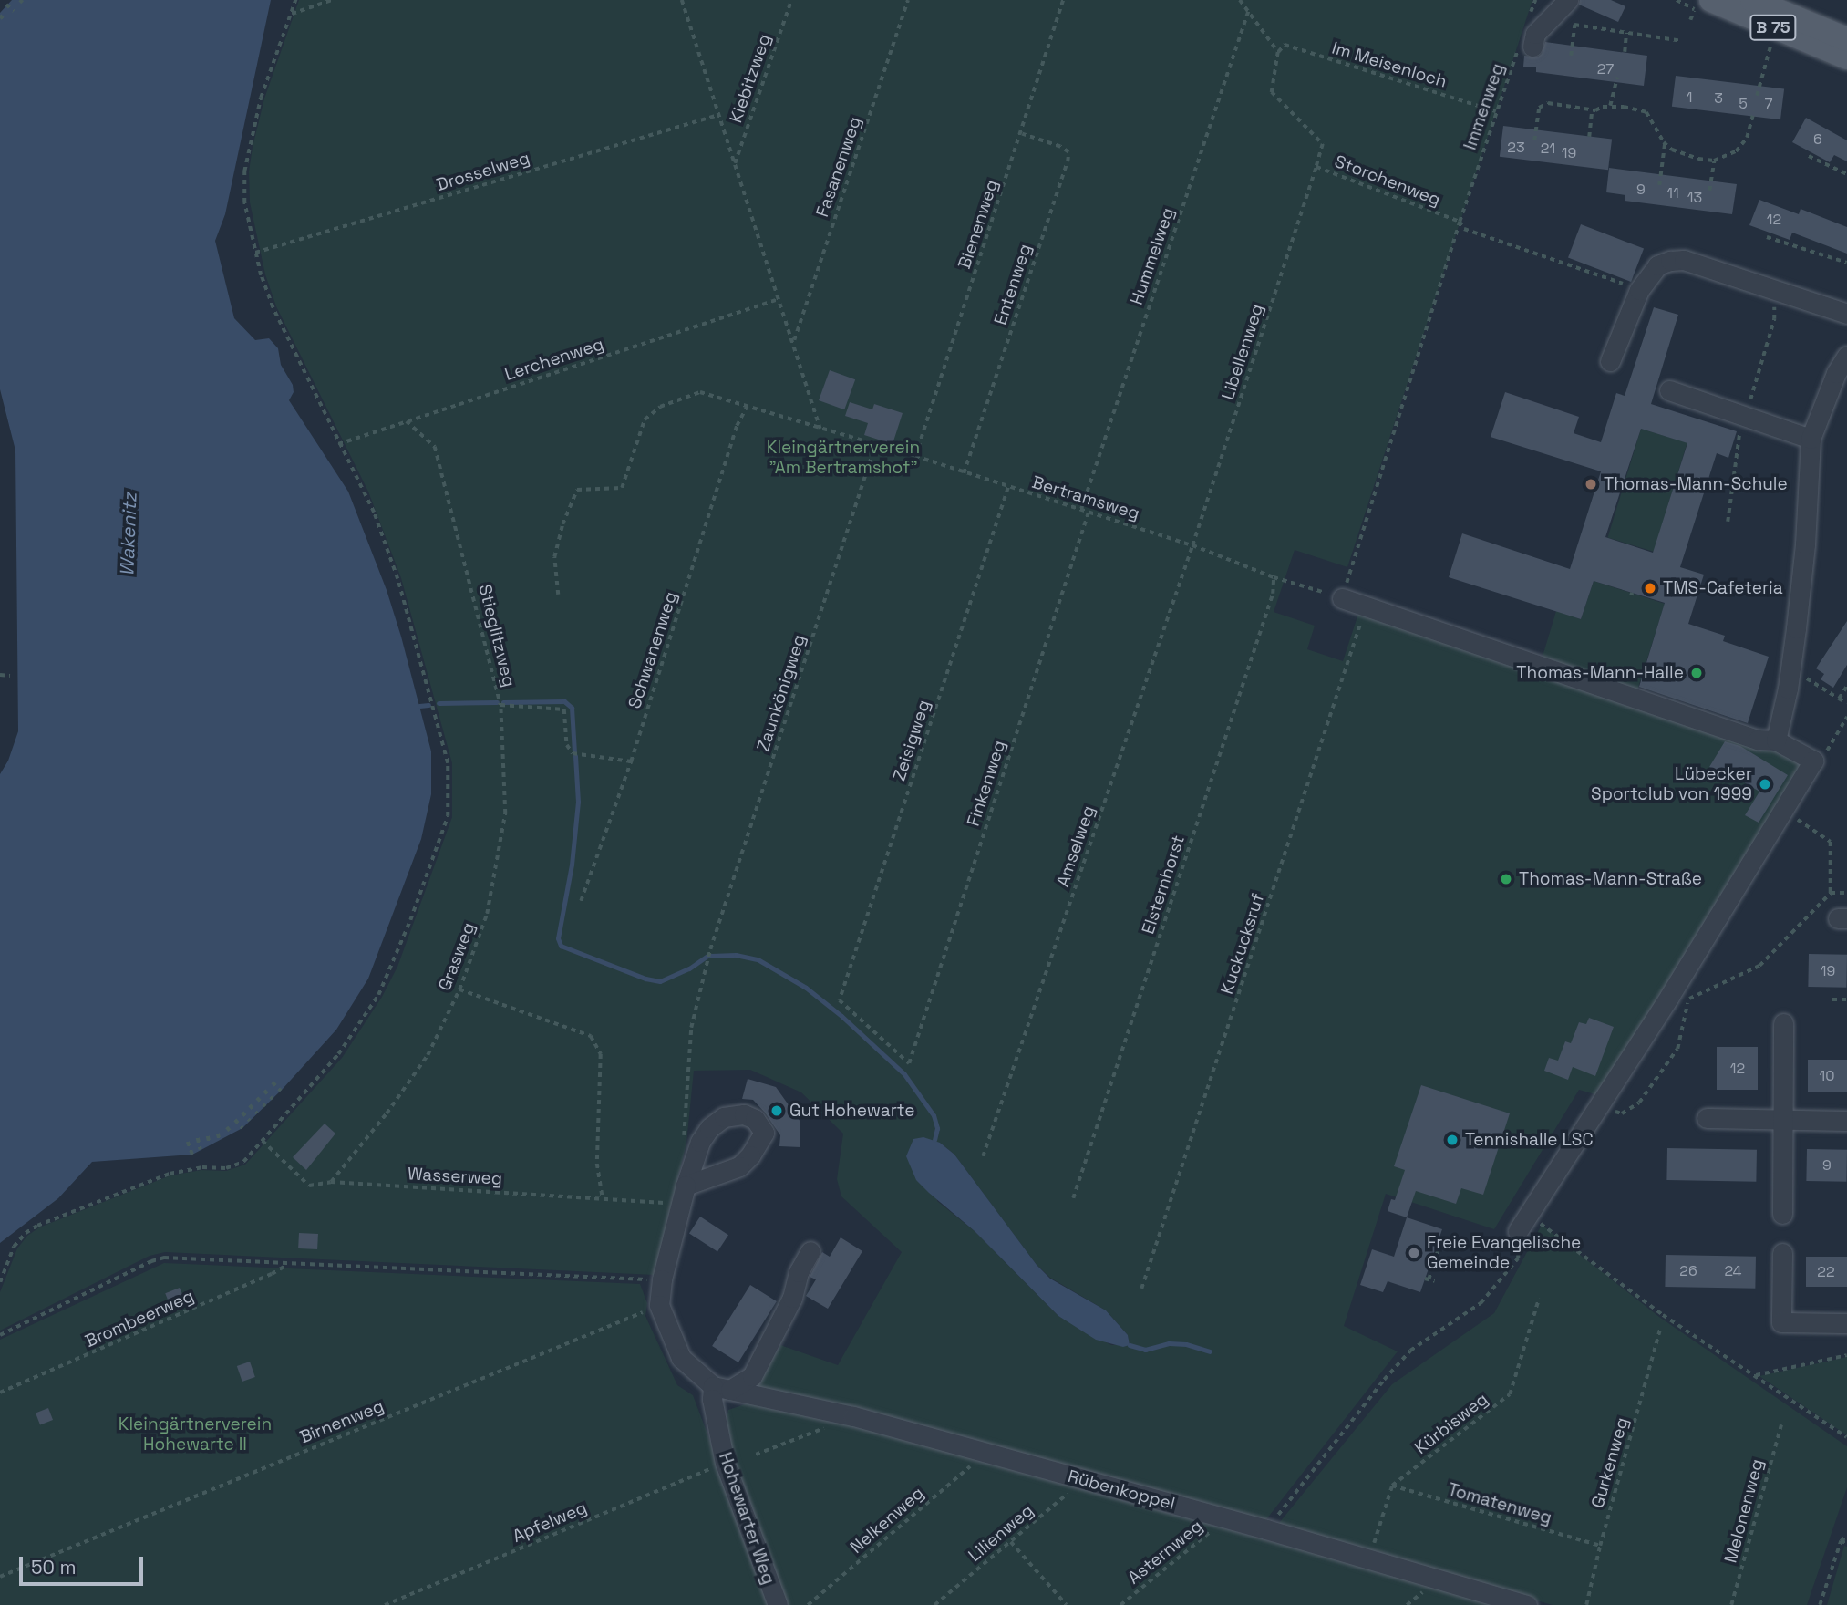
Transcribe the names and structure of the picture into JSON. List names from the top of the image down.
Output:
{
  "streets": {
    "main road": ["B 75"],
    "street": ["Rübenkoppel", "Hohewarter Weg"],
    "path": [
      "Im Meisenloch",
      "Kiebitzweg",
      "Immenweg",
      "Fasanenweg",
      "Drosselweg",
      "Storchenweg",
      "Bienenweg",
      "Hummelweg",
      "Entenweg",
      "Libellenweg",
      "Lerchenweg",
      "Bertramsweg",
      "Stieglitzweg",
      "Schwanenweg",
      "Zaunkönigweg",
      "Zeisigweg",
      "Finkenweg",
      "Amselweg",
      "Elsternhorst",
      "Kuckucksruf",
      "Grasweg",
      "Wasserweg",
      "Brombeerweg",
      "Birnenweg",
      "Kürbisweg",
      "Gurkenweg",
      "Tomatenweg",
      "Melonenweg",
      "Nelkenweg",
      "Apfelweg",
      "Lilienweg",
      "Asternweg"
    ]
  },
  "crossings": [
    ["Im Meisenloch", "Immenweg"],
    ["Im Meisenloch", "Storchenweg"],
    ["Immenweg", "Storchenweg"],
    ["Immenweg", "Bertramsweg"],
    ["Storchenweg", "Libellenweg"],
    ["Bienenweg", "Entenweg"],
    ["Bienenweg", "Bertramsweg"],
    ["Hummelweg", "Bertramsweg"],
    ["Entenweg", "Bertramsweg"],
    ["Libellenweg", "Bertramsweg"],
    ["Libellenweg", "Amselweg"],
    ["Lerchenweg", "Stieglitzweg"],
    ["Bertramsweg", "Schwanenweg"],
    ["Bertramsweg", "Zaunkönigweg"],
    ["Bertramsweg", "Zeisigweg"],
    ["Bertramsweg", "Finkenweg"],
    ["Bertramsweg", "Amselweg"],
    ["Bertramsweg", "Elsternhorst"],
    ["Stieglitzweg", "Schwanenweg"],
    ["Stieglitzweg", "Grasweg"],
    ["Zeisigweg", "Finkenweg"],
    ["Grasweg", "Wasserweg"],
    ["Kürbisweg", "Tomatenweg"],
    ["Gurkenweg", "Tomatenweg"],
    ["Rübenkoppel", "Hohewarter Weg"],
    ["Rübenkoppel", "Nelkenweg"],
    ["Rübenkoppel", "Lilienweg"],
    ["Rübenkoppel", "Asternweg"],
    ["Hohewarter Weg", "Apfelweg"]
  ],
  "water": ["Wakenitz"],
  "parks": ["Kleingärtnerverein \"Am Bertramshof\"", "Kleingärtnerverein Hohewarte II"],
  "places": [
    "Thomas-Mann-Schule",
    "TMS-Cafeteria",
    "Thomas-Mann-Halle",
    "Lübecker Sportclub von 1999",
    "Thomas-Mann-Straße",
    "Gut Hohewarte",
    "Tennishalle LSC",
    "Freie Evangelische Gemeinde"
  ],
  "house_numbers": [
    "27",
    "1",
    "3",
    "5",
    "7",
    "6",
    "23",
    "21",
    "19",
    "9",
    "11",
    "13",
    "12",
    "19",
    "12",
    "10",
    "9",
    "26",
    "24",
    "22"
  ],
  "scale_bar": "50 m"
}
